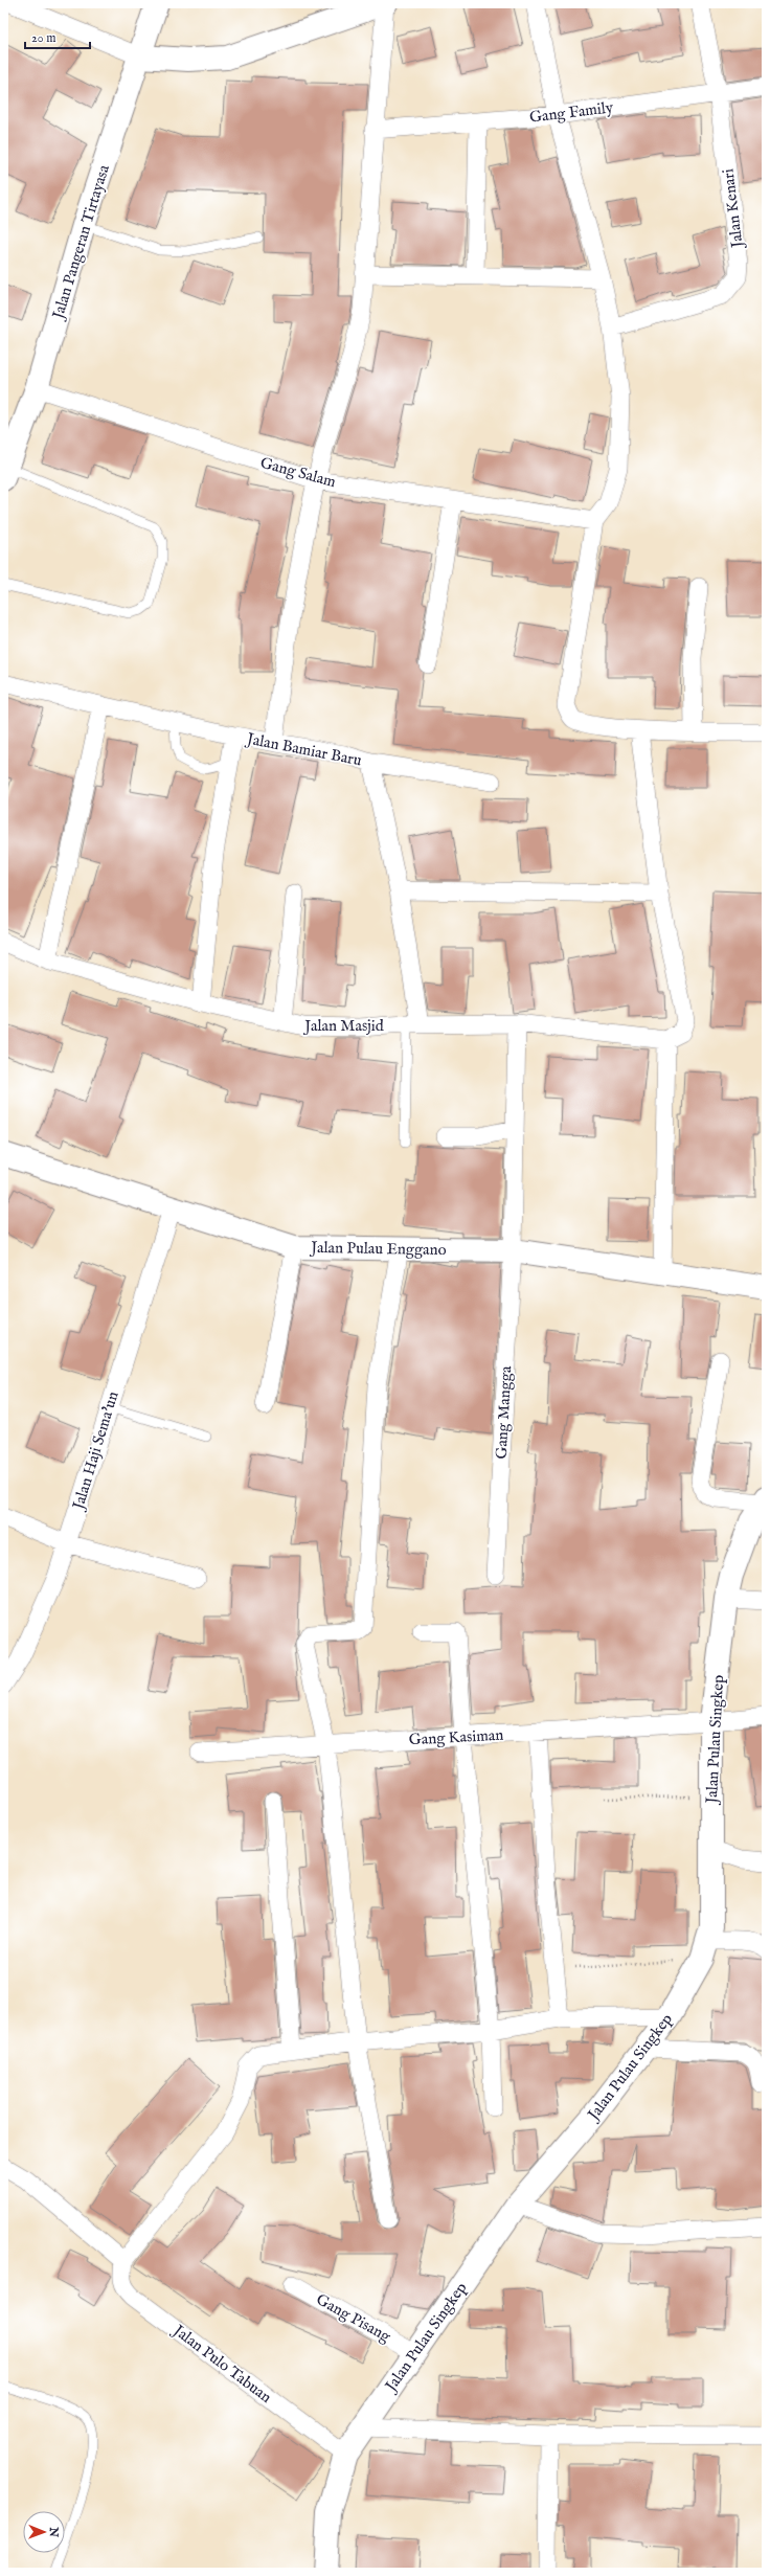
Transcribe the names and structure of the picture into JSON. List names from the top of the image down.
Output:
{
  "streets": {
    "street": [
      "Gang Family",
      "Jalan Kenari",
      "Jalan Pangeran Tirtayasa",
      "Gang Salam",
      "Jalan Bamiar Baru",
      "Jalan Masjid",
      "Jalan Pulau Enggano",
      "Gang Mangga",
      "Jalan Haji Sema'un",
      "Gang Kasiman",
      "Jalan Pulau Singkep",
      "Gang Pisang",
      "Jalan Pulo Tabuan"
    ]
  },
  "crossings": [
    ["Gang Family", "Jalan Kenari"],
    ["Jalan Pangeran Tirtayasa", "Gang Salam"],
    ["Jalan Bamiar Baru", "Jalan Masjid"],
    ["Jalan Masjid", "Gang Mangga"],
    ["Jalan Pulau Enggano", "Gang Mangga"],
    ["Jalan Pulau Enggano", "Jalan Haji Sema'un"],
    ["Gang Kasiman", "Jalan Pulau Singkep"],
    ["Jalan Pulau Singkep", "Gang Pisang"],
    ["Jalan Pulau Singkep", "Jalan Pulo Tabuan"]
  ],
  "scale_bar": "20 m",
  "north": "right"
}
